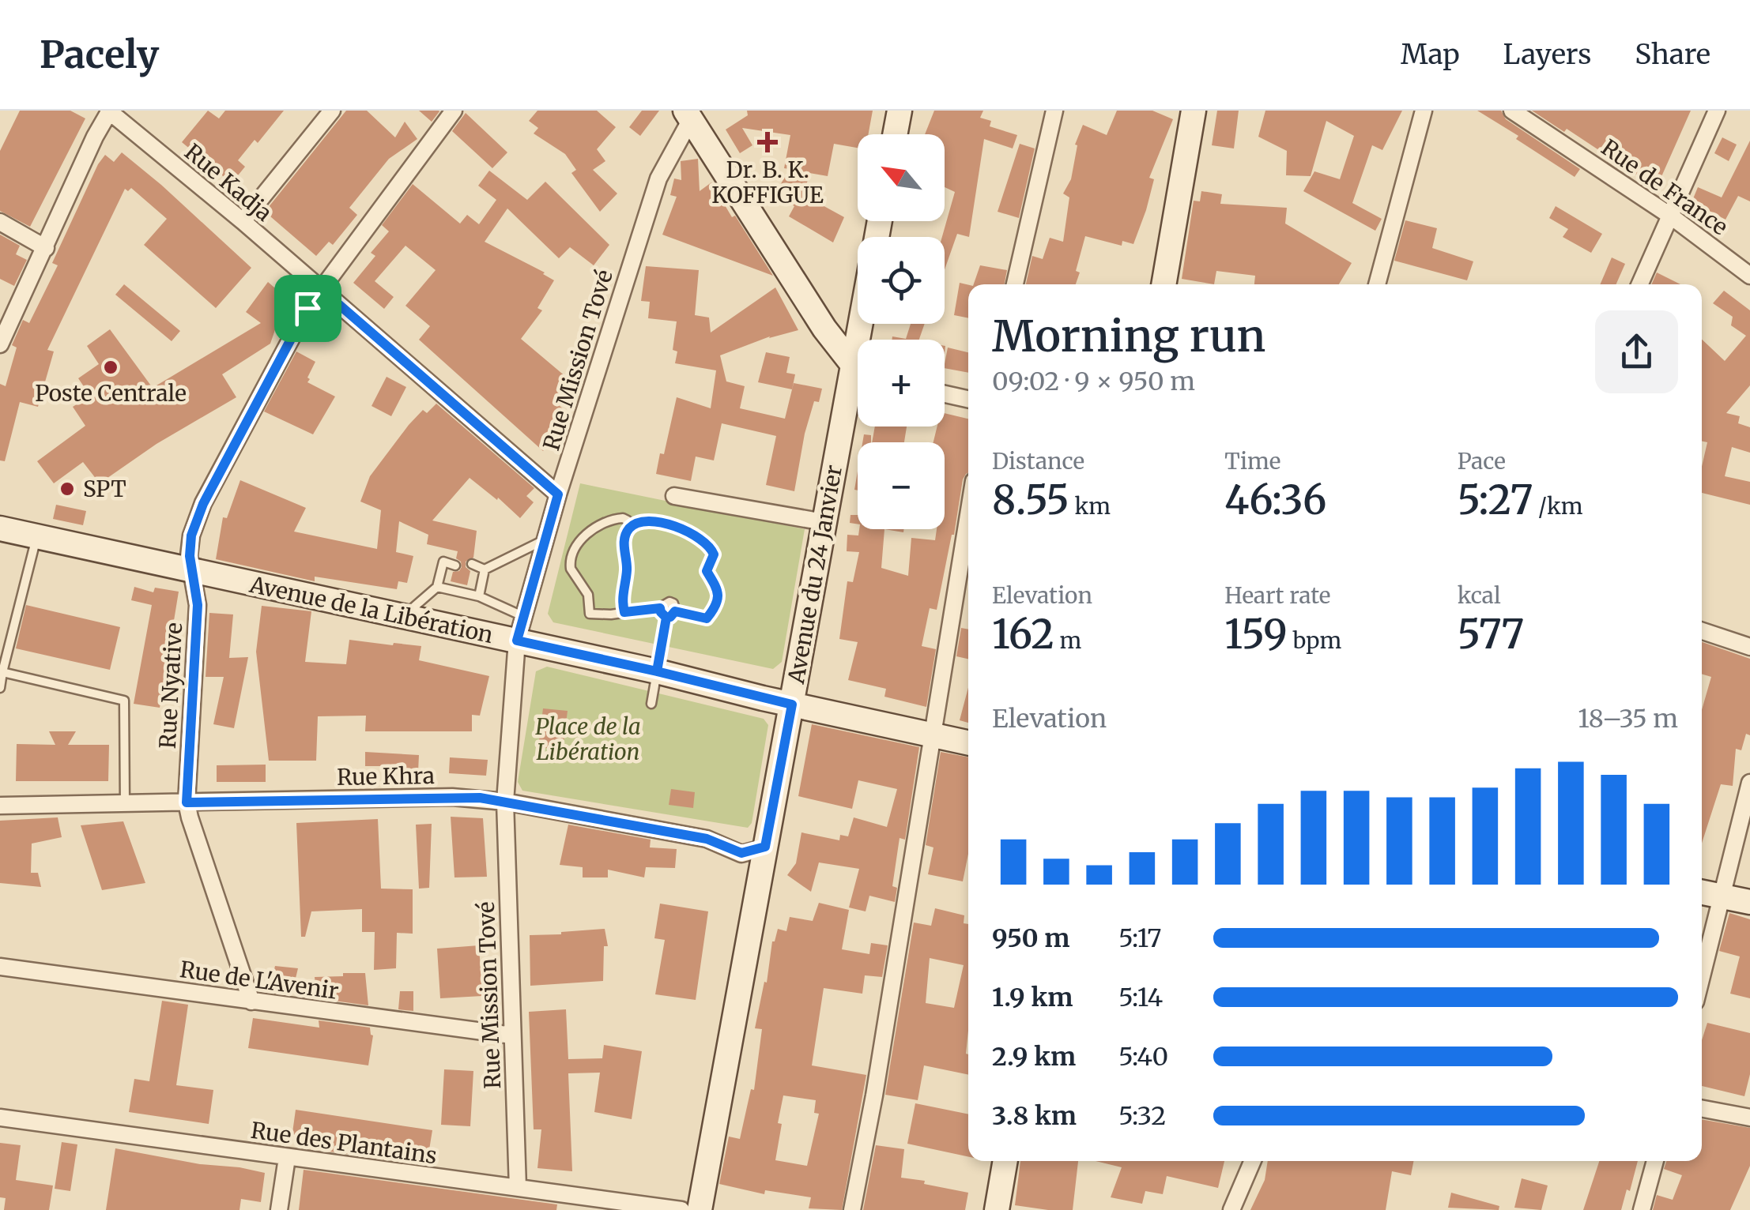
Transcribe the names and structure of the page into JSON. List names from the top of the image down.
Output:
{
  "streets": {
    "street": [
      "Rue Kadja",
      "Rue de France",
      "Rue Mission Tové",
      "Avenue du 24 Janvier",
      "Avenue de la Libération",
      "Rue Nyative",
      "Rue Khra",
      "Rue de L'Avenir",
      "Rue des Plantains"
    ]
  },
  "crossings": [
    ["Rue Kadja", "Rue Mission Tové"],
    ["Rue Kadja", "Rue Nyative"],
    ["Rue Mission Tové", "Avenue de la Libération"],
    ["Rue Mission Tové", "Rue Khra"],
    ["Rue Mission Tové", "Rue de L'Avenir"],
    ["Rue Mission Tové", "Rue des Plantains"],
    ["Avenue du 24 Janvier", "Avenue de la Libération"],
    ["Avenue du 24 Janvier", "Rue Khra"],
    ["Avenue de la Libération", "Rue Nyative"],
    ["Rue Nyative", "Rue Khra"],
    ["Rue Nyative", "Rue de L'Avenir"]
  ],
  "parks": ["Place de la Libération"],
  "places": {
    "health": ["Dr. B. K. KOFFIGUE"],
    "other": ["Poste Centrale", "SPT"]
  },
  "north": "top left",
  "page": {
    "header": "Pacely",
    "nav": ["Map", "Layers", "Share"],
    "map_buttons": ["+", "−"],
    "heading": ["Morning run", "09:02 · 9 × 950 m"],
    "stats": [
      ["Distance", "8.55 km"],
      ["Time", "46:36"],
      ["Pace", "5:27 /km"],
      ["Elevation", "162 m"],
      ["Heart rate", "159 bpm"],
      ["kcal", "577"]
    ],
    "chart": ["Elevation", "18–35 m"],
    "list": [
      {
        "name": "950 m",
        "note": "5:17"
      },
      {
        "name": "1.9 km",
        "note": "5:14"
      },
      {
        "name": "2.9 km",
        "note": "5:40"
      },
      {
        "name": "3.8 km",
        "note": "5:32"
      }
    ]
  }
}
